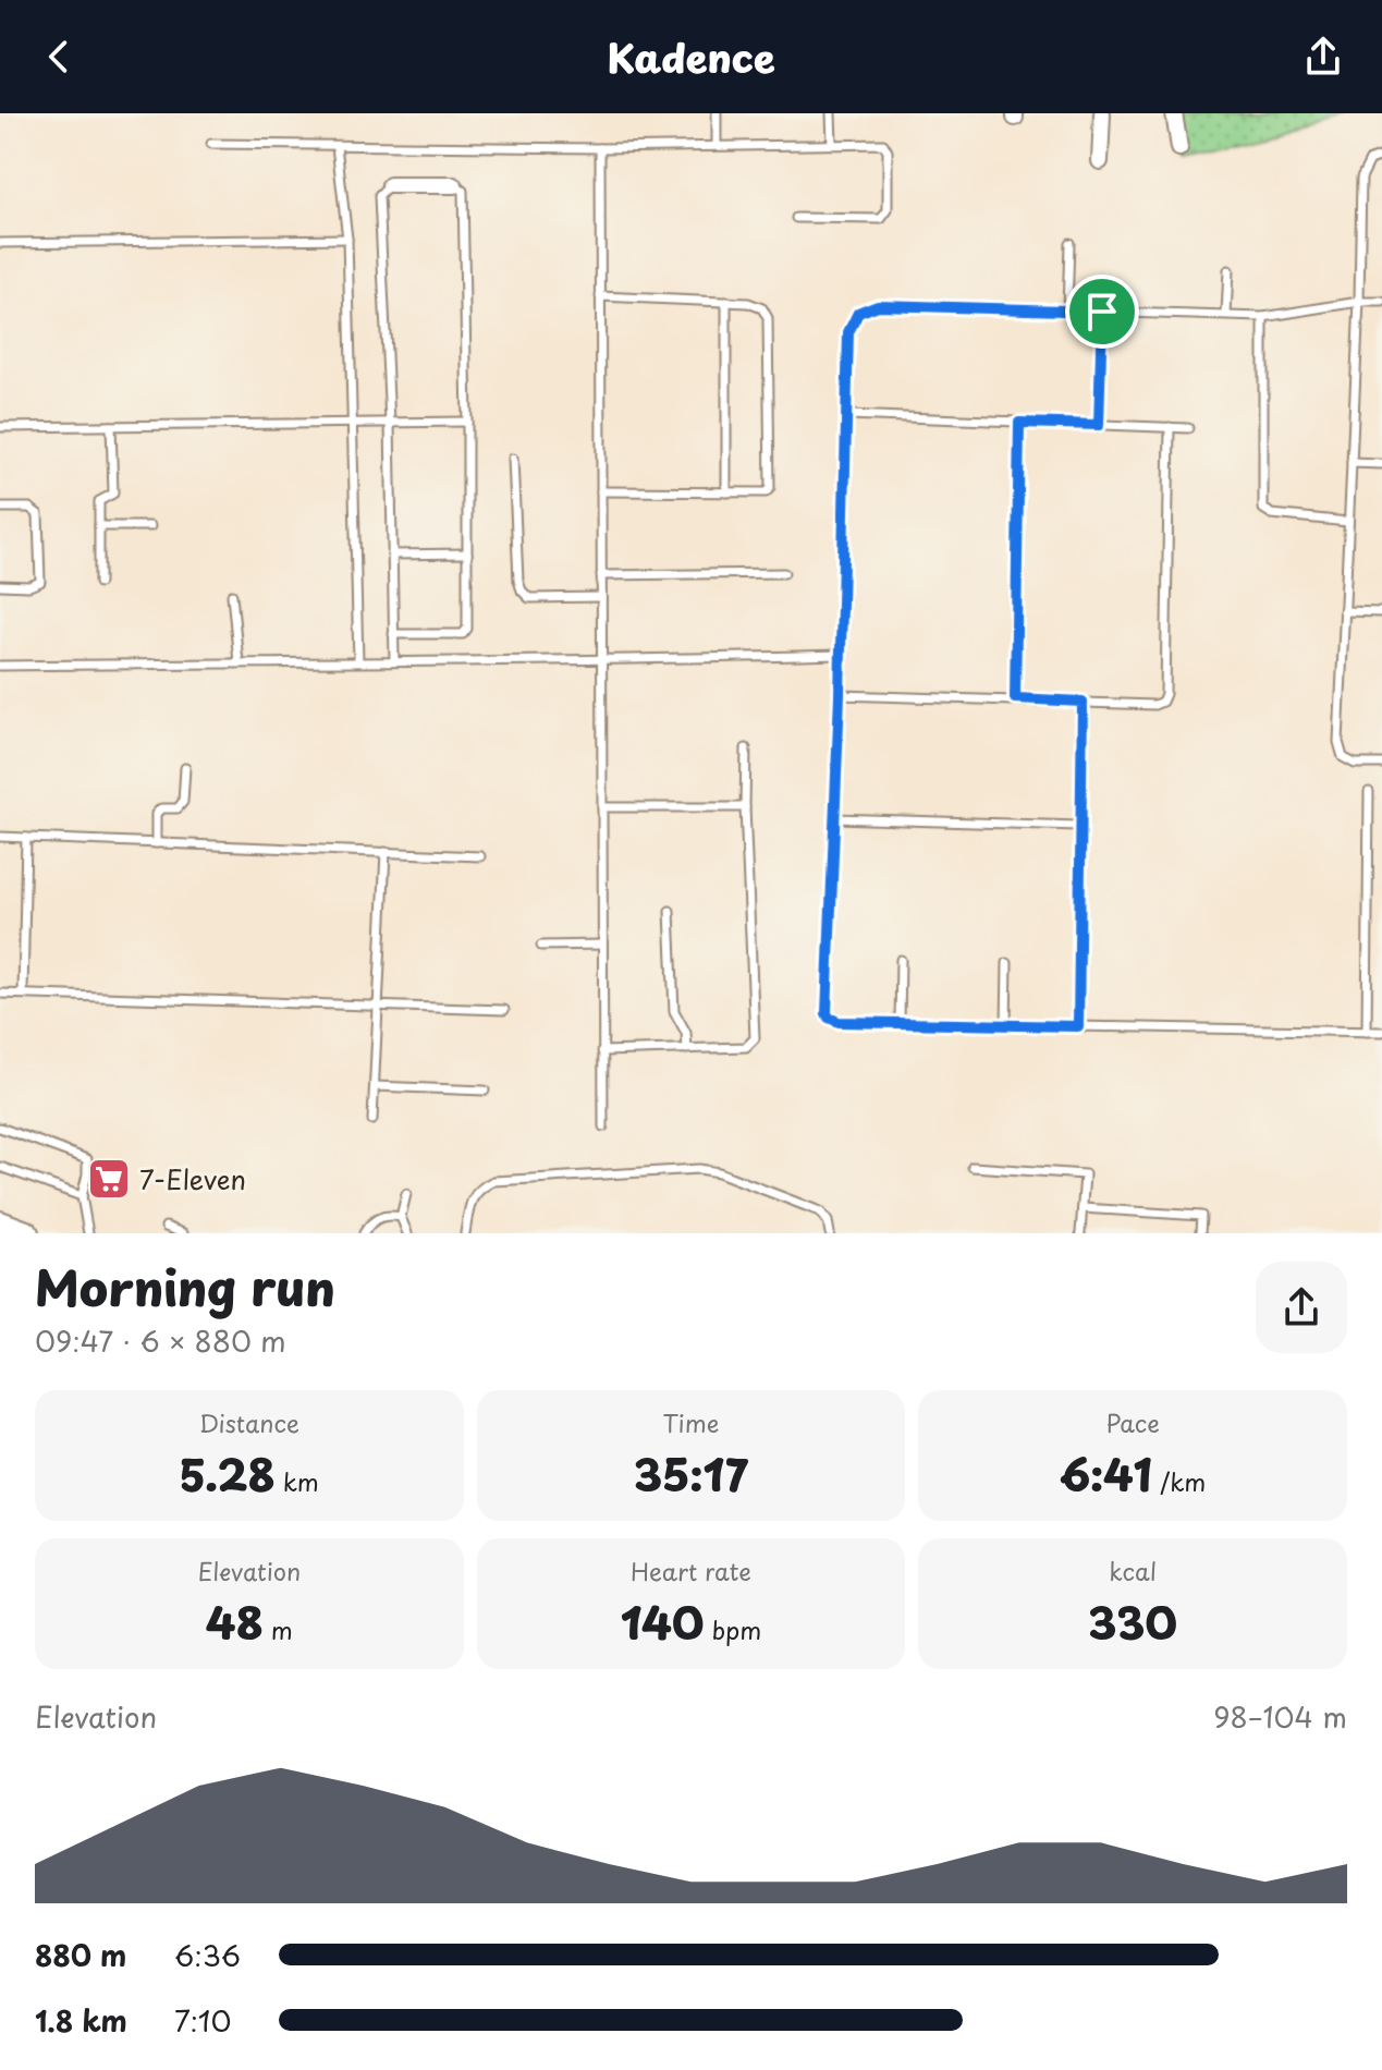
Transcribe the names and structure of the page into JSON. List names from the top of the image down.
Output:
{
  "places": {
    "supermarket": ["7-Eleven"]
  },
  "page": {
    "header": "Kadence",
    "heading": ["Morning run", "09:47 · 6 × 880 m"],
    "stats": [
      ["Distance", "5.28 km"],
      ["Time", "35:17"],
      ["Pace", "6:41 /km"],
      ["Elevation", "48 m"],
      ["Heart rate", "140 bpm"],
      ["kcal", "330"]
    ],
    "chart": ["Elevation", "98–104 m"],
    "list": [
      {
        "name": "880 m",
        "note": "6:36"
      },
      {
        "name": "1.8 km",
        "note": "7:10"
      }
    ]
  }
}
